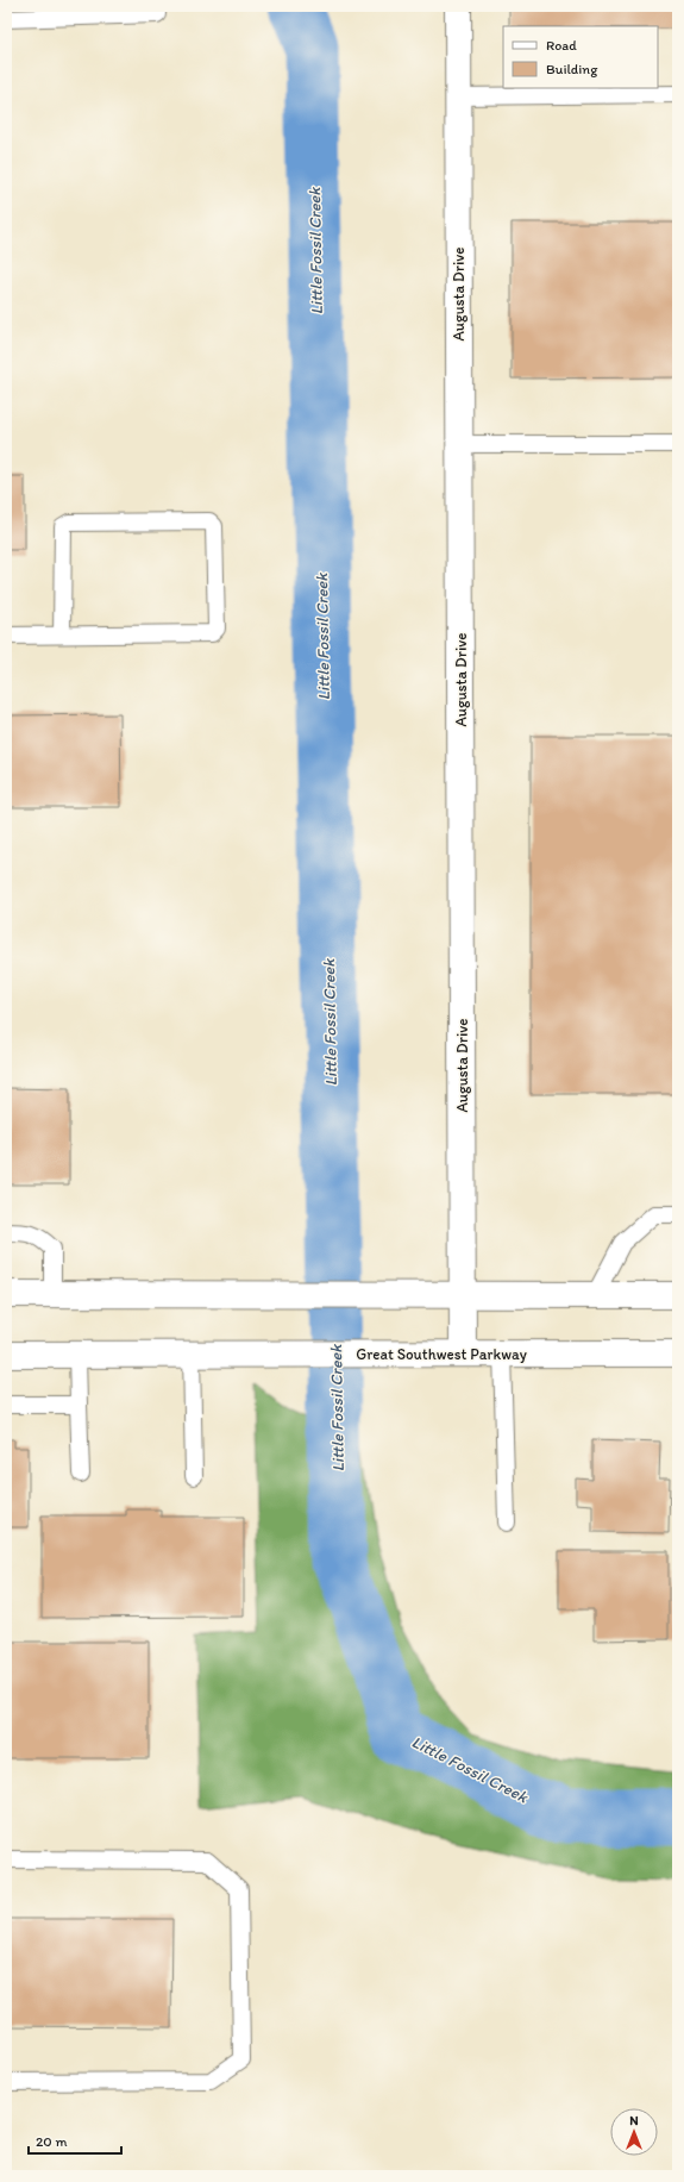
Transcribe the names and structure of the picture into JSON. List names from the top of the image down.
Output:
{
  "streets": {
    "street": ["Augusta Drive", "Great Southwest Parkway"]
  },
  "crossings": [
    ["Augusta Drive", "Great Southwest Parkway"]
  ],
  "water": ["Little Fossil Creek"],
  "legend": ["Road", "Building"],
  "scale_bar": "20 m",
  "north": "top"
}
